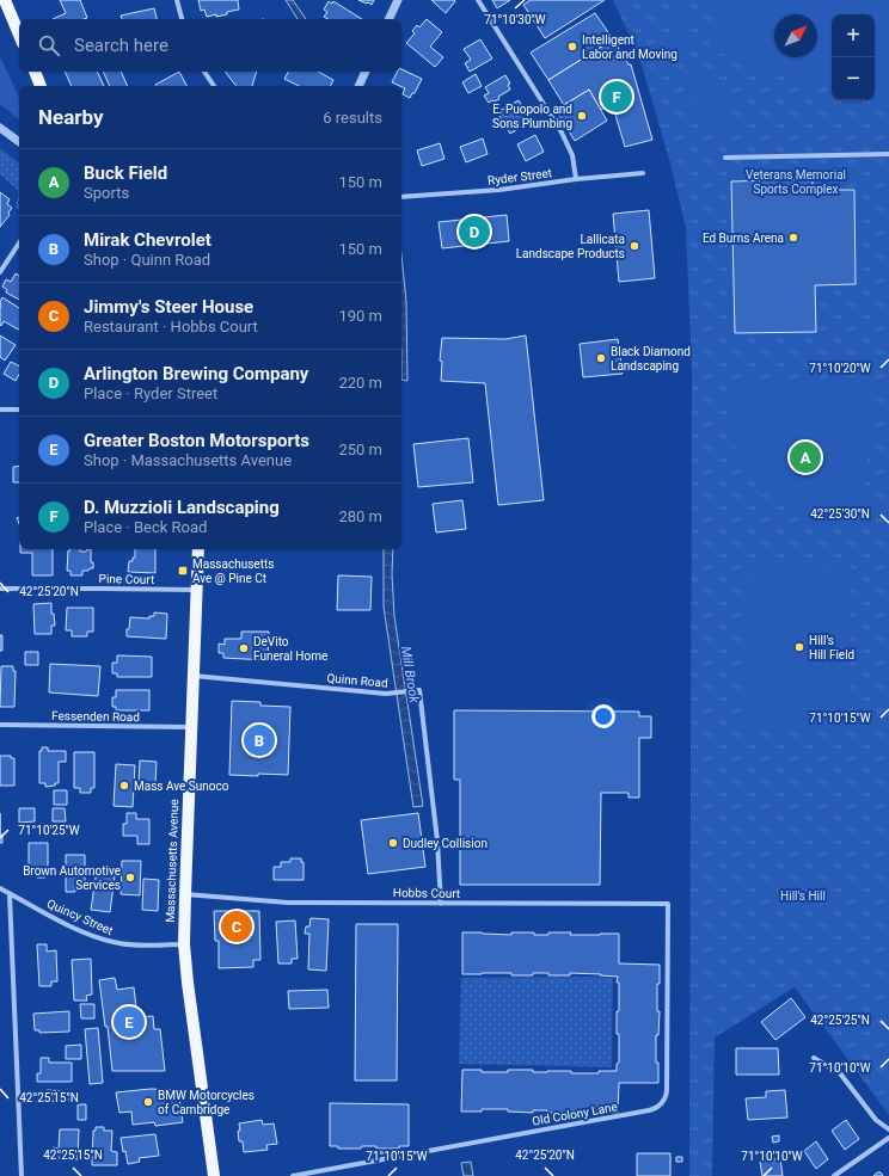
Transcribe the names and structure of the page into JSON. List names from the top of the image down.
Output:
{
  "streets": {
    "main road": ["Massachusetts Avenue"],
    "street": [
      "Ryder Street",
      "Pine Court",
      "Quinn Road",
      "Fessenden Road",
      "Hobbs Court",
      "Quincy Street",
      "Old Colony Lane"
    ]
  },
  "crossings": [
    ["Pine Court", "Massachusetts Avenue"],
    ["Quinn Road", "Massachusetts Avenue"],
    ["Quinn Road", "Hobbs Court"],
    ["Fessenden Road", "Massachusetts Avenue"],
    ["Massachusetts Avenue", "Hobbs Court"],
    ["Massachusetts Avenue", "Quincy Street"],
    ["Hobbs Court", "Old Colony Lane"]
  ],
  "water": ["Mill Brook"],
  "parks": ["Veterans Memorial Sports Complex", "Hill's Hill"],
  "places": {
    "other": [
      "Intelligent Labor and Moving",
      "E. Puopolo and Sons Plumbing",
      "Ed Burns Arena",
      "Lallicata Landscape Products",
      "Black Diamond Landscaping",
      "Hill's Hill Field",
      "DeVito Funeral Home",
      "Mass Ave Sunoco",
      "Dudley Collision",
      "Brown Automotive Services",
      "BMW Motorcycles of Cambridge"
    ],
    "transit": ["Massachusetts Ave @ Pine Ct"]
  },
  "north": "top right",
  "page": {
    "map_buttons": ["+", "−"],
    "search": "Search here",
    "pins": [
      "F",
      "D",
      "A",
      "B",
      "C",
      "E"
    ],
    "heading": ["Nearby", "6 results"],
    "list": [
      {
        "mark": "A",
        "name": "Buck Field",
        "note": "Sports",
        "value": "150 m"
      },
      {
        "mark": "B",
        "name": "Mirak Chevrolet",
        "note": "Shop · Quinn Road",
        "value": "150 m"
      },
      {
        "mark": "C",
        "name": "Jimmy's Steer House",
        "note": "Restaurant · Hobbs Court",
        "value": "190 m"
      },
      {
        "mark": "D",
        "name": "Arlington Brewing Company",
        "note": "Place · Ryder Street",
        "value": "220 m"
      },
      {
        "mark": "E",
        "name": "Greater Boston Motorsports",
        "note": "Shop · Massachusetts Avenue",
        "value": "250 m"
      },
      {
        "mark": "F",
        "name": "D. Muzzioli Landscaping",
        "note": "Place · Beck Road",
        "value": "280 m"
      }
    ]
  },
  "coordinates": [
    "71°10'30\"W",
    "71°10'20\"W",
    "42°25'30\"N",
    "42°25'20\"N",
    "71°10'15\"W",
    "71°10'25\"W",
    "42°25'25\"N",
    "71°10'10\"W",
    "42°25'15\"N"
  ]
}
